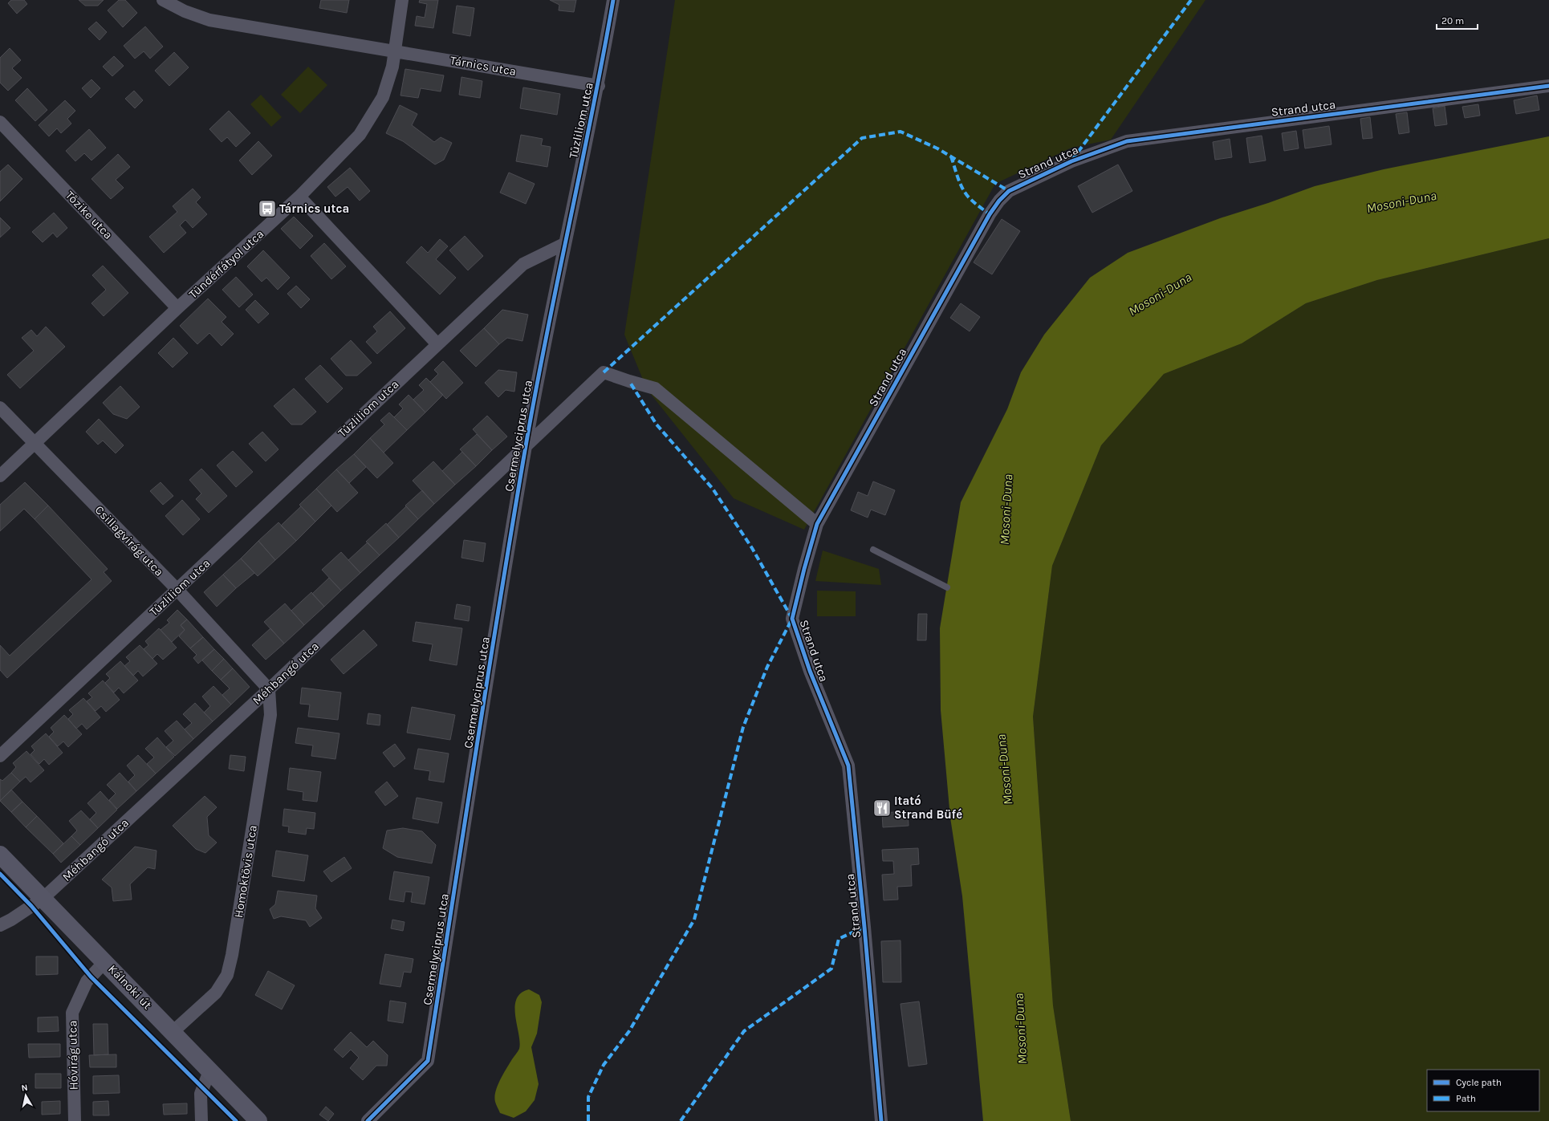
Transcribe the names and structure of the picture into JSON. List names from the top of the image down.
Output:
{
  "streets": {
    "street": [
      "Tárnics utca",
      "Strand utca",
      "Tűzliliom utca",
      "Tőzike utca",
      "Tündérfátyol utca",
      "Csermelyciprus utca",
      "Csillagvirág utca",
      "Méhbangó utca",
      "Homoktövis utca",
      "Kálnoki út",
      "Hóvirág utca"
    ]
  },
  "crossings": [
    ["Tárnics utca", "Tűzliliom utca"],
    ["Tárnics utca", "Tündérfátyol utca"],
    ["Strand utca", "Méhbangó utca"],
    ["Tűzliliom utca", "Csermelyciprus utca"],
    ["Tűzliliom utca", "Csillagvirág utca"],
    ["Tőzike utca", "Tündérfátyol utca"],
    ["Tündérfátyol utca", "Csillagvirág utca"],
    ["Csermelyciprus utca", "Méhbangó utca"],
    ["Csillagvirág utca", "Méhbangó utca"],
    ["Csillagvirág utca", "Homoktövis utca"],
    ["Méhbangó utca", "Homoktövis utca"],
    ["Méhbangó utca", "Kálnoki út"],
    ["Homoktövis utca", "Kálnoki út"],
    ["Kálnoki út", "Hóvirág utca"]
  ],
  "water": ["Mosoni-Duna"],
  "places": {
    "bus stop": ["Tárnics utca"],
    "restaurant": ["Itató Strand Büfé"]
  },
  "legend": ["Cycle path", "Path"],
  "scale_bar": "20 m",
  "north": "top"
}
